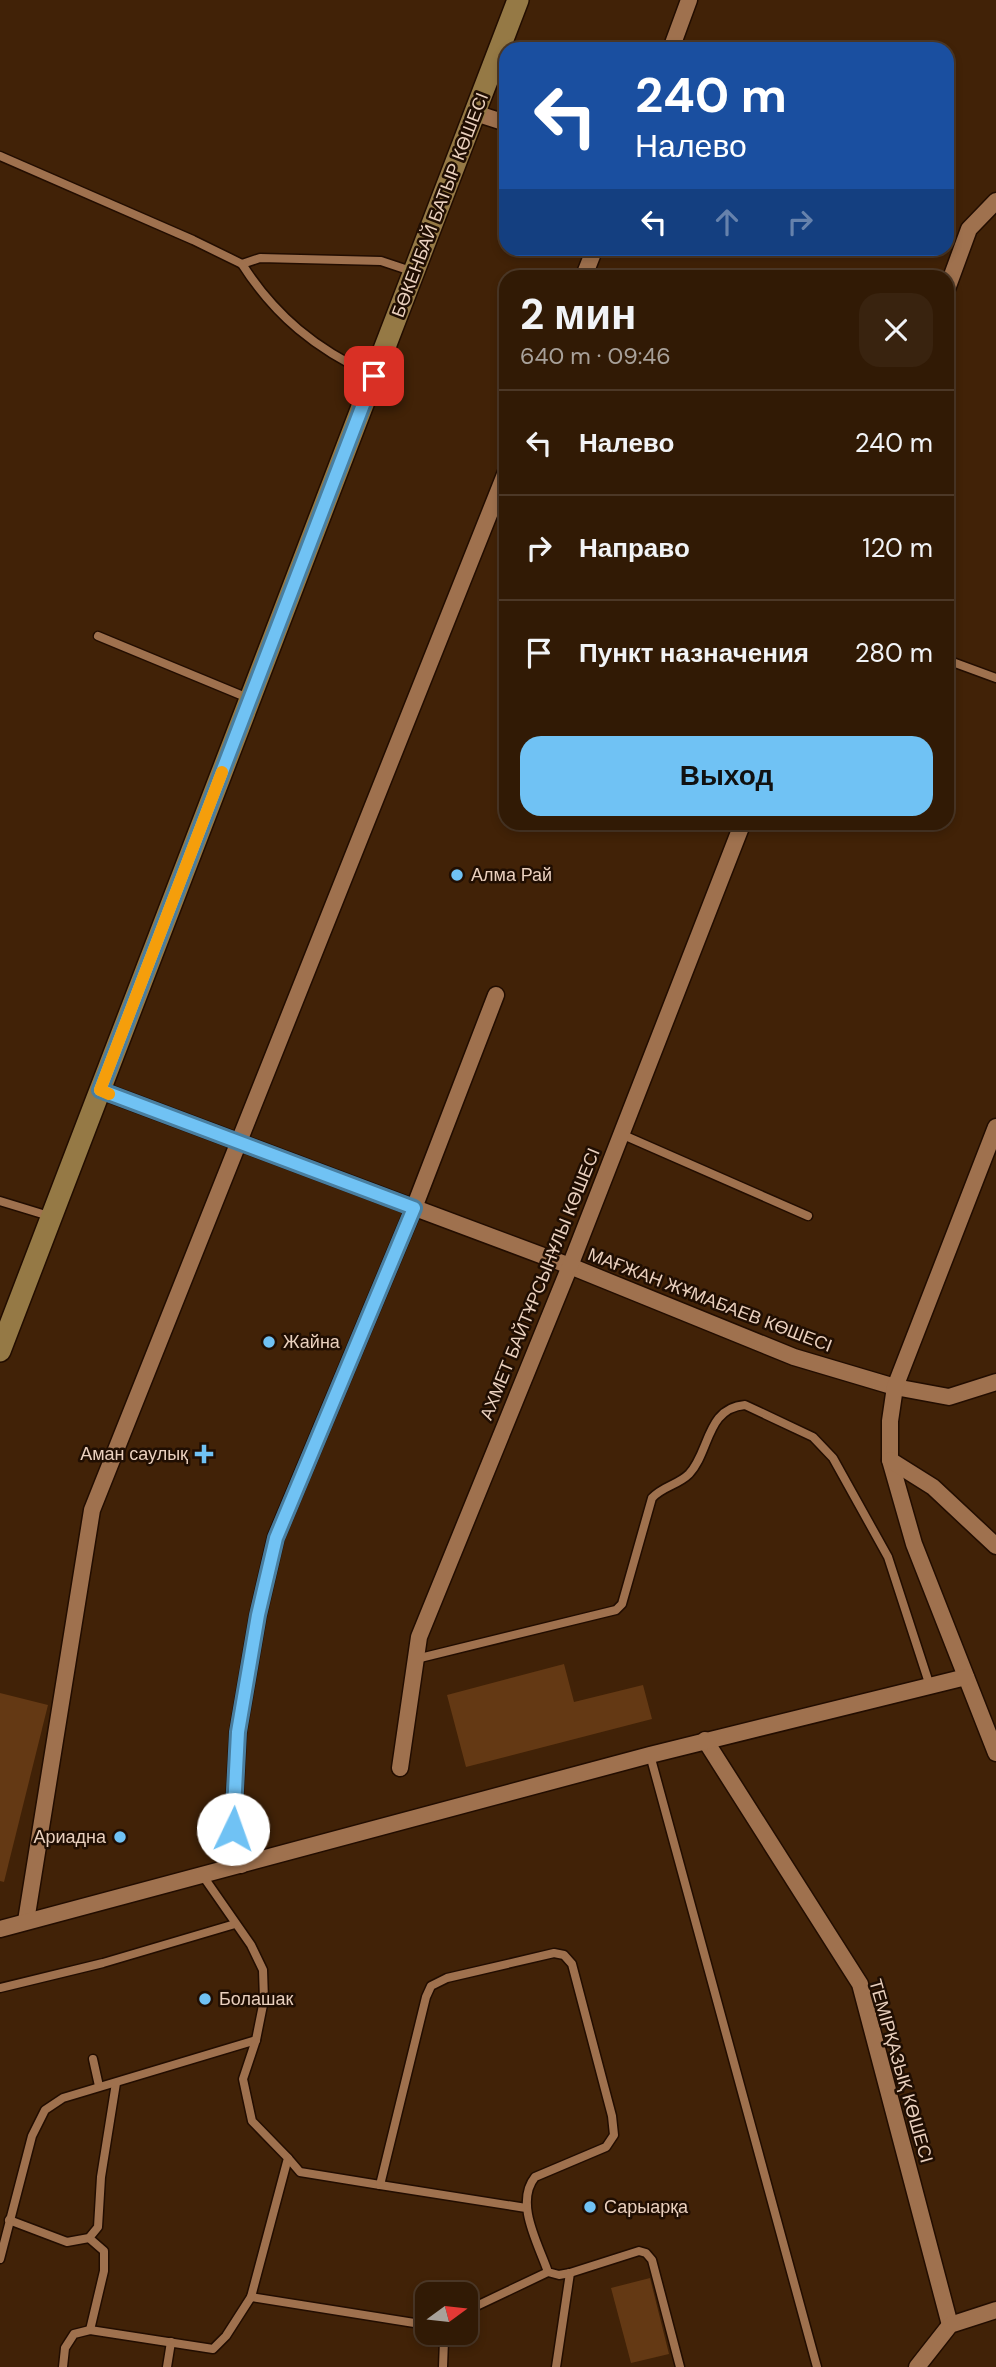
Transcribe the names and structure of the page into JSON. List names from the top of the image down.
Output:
{
  "streets": {
    "main road": ["БӨКЕНБАЙ БАТЫР КӨШЕСІ"],
    "street": ["АХМЕТ БАЙТҰРСЫНҰЛЫ КӨШЕСІ", "МАҒЖАН ЖҰМАБАЕВ КӨШЕСІ", "ТЕМІРҚАЗЫҚ КӨШЕСІ"]
  },
  "crossings": [
    ["БӨКЕНБАЙ БАТЫР КӨШЕСІ", "МАҒЖАН ЖҰМАБАЕВ КӨШЕСІ"],
    ["АХМЕТ БАЙТҰРСЫНҰЛЫ КӨШЕСІ", "МАҒЖАН ЖҰМАБАЕВ КӨШЕСІ"]
  ],
  "places": {
    "other": [
      "Алма Рай",
      "Жайна",
      "Ариадна",
      "Болашак",
      "Сарыарқа"
    ],
    "health": ["Аман саулық"]
  },
  "north": "right",
  "page": {
    "turn": ["240 m", "Налево"],
    "heading": ["2 мин", "640 m · 09:46"],
    "list": [
      {
        "name": "Налево",
        "value": "240 m"
      },
      {
        "name": "Направо",
        "value": "120 m"
      },
      {
        "name": "Пункт назначения",
        "value": "280 m"
      }
    ],
    "buttons": "Выход"
  }
}
